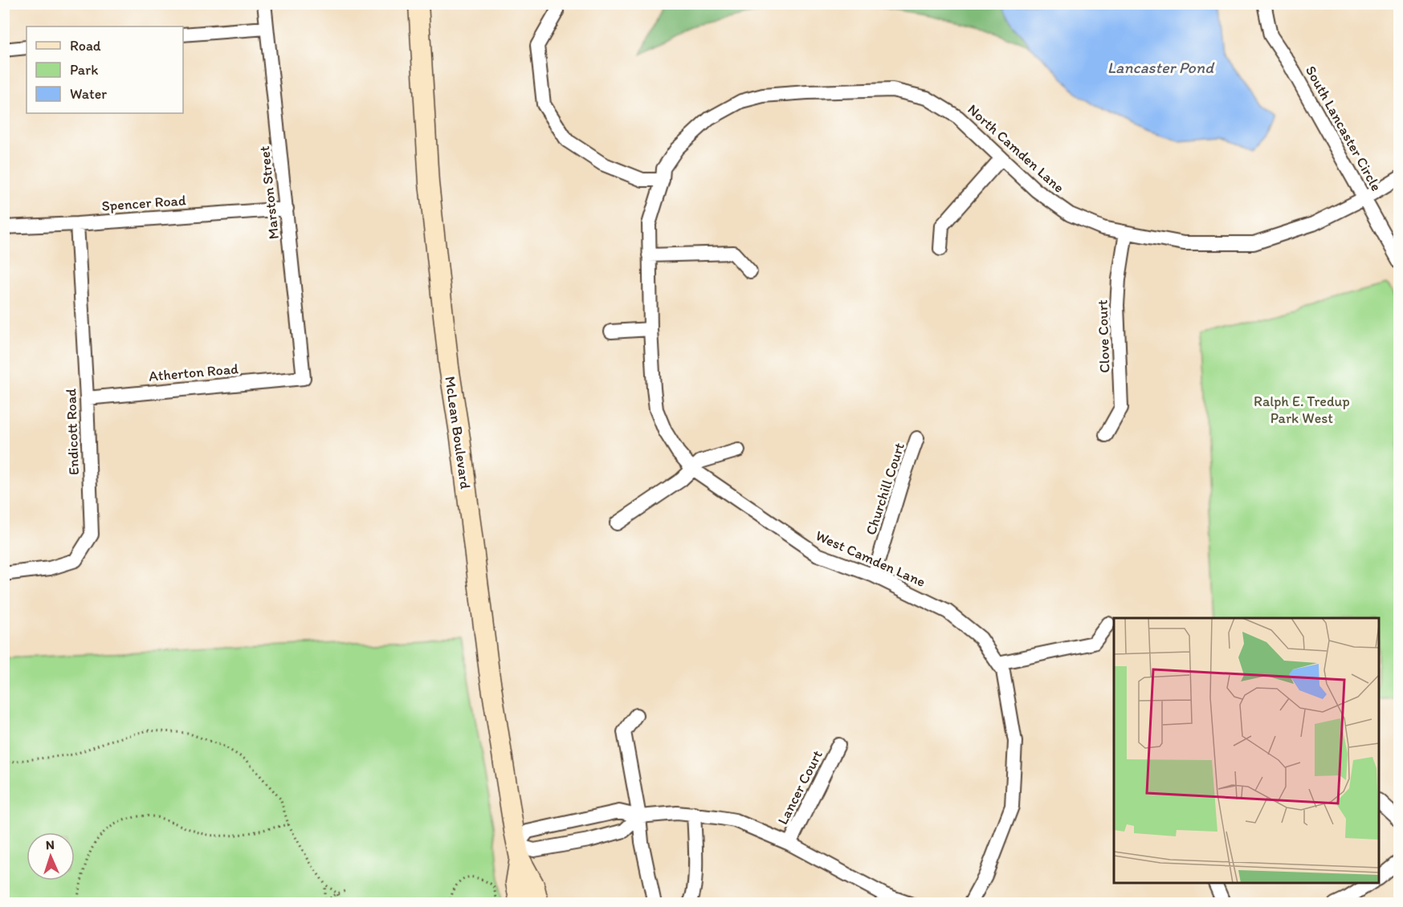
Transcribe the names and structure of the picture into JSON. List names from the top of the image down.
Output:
{
  "streets": {
    "main road": ["McLean Boulevard"],
    "street": [
      "South Lancaster Circle",
      "North Camden Lane",
      "Marston Street",
      "Spencer Road",
      "Clove Court",
      "Atherton Road",
      "Endicott Road",
      "Churchill Court",
      "West Camden Lane",
      "Lancer Court"
    ]
  },
  "crossings": [
    ["South Lancaster Circle", "North Camden Lane"],
    ["North Camden Lane", "Clove Court"],
    ["North Camden Lane", "West Camden Lane"],
    ["Marston Street", "Spencer Road"],
    ["Marston Street", "Atherton Road"],
    ["Spencer Road", "Endicott Road"],
    ["Atherton Road", "Endicott Road"],
    ["Churchill Court", "West Camden Lane"]
  ],
  "water": ["Lancaster Pond"],
  "parks": ["Ralph E. Tredup Park West"],
  "legend": ["Road", "Park", "Water"],
  "north": "top"
}
